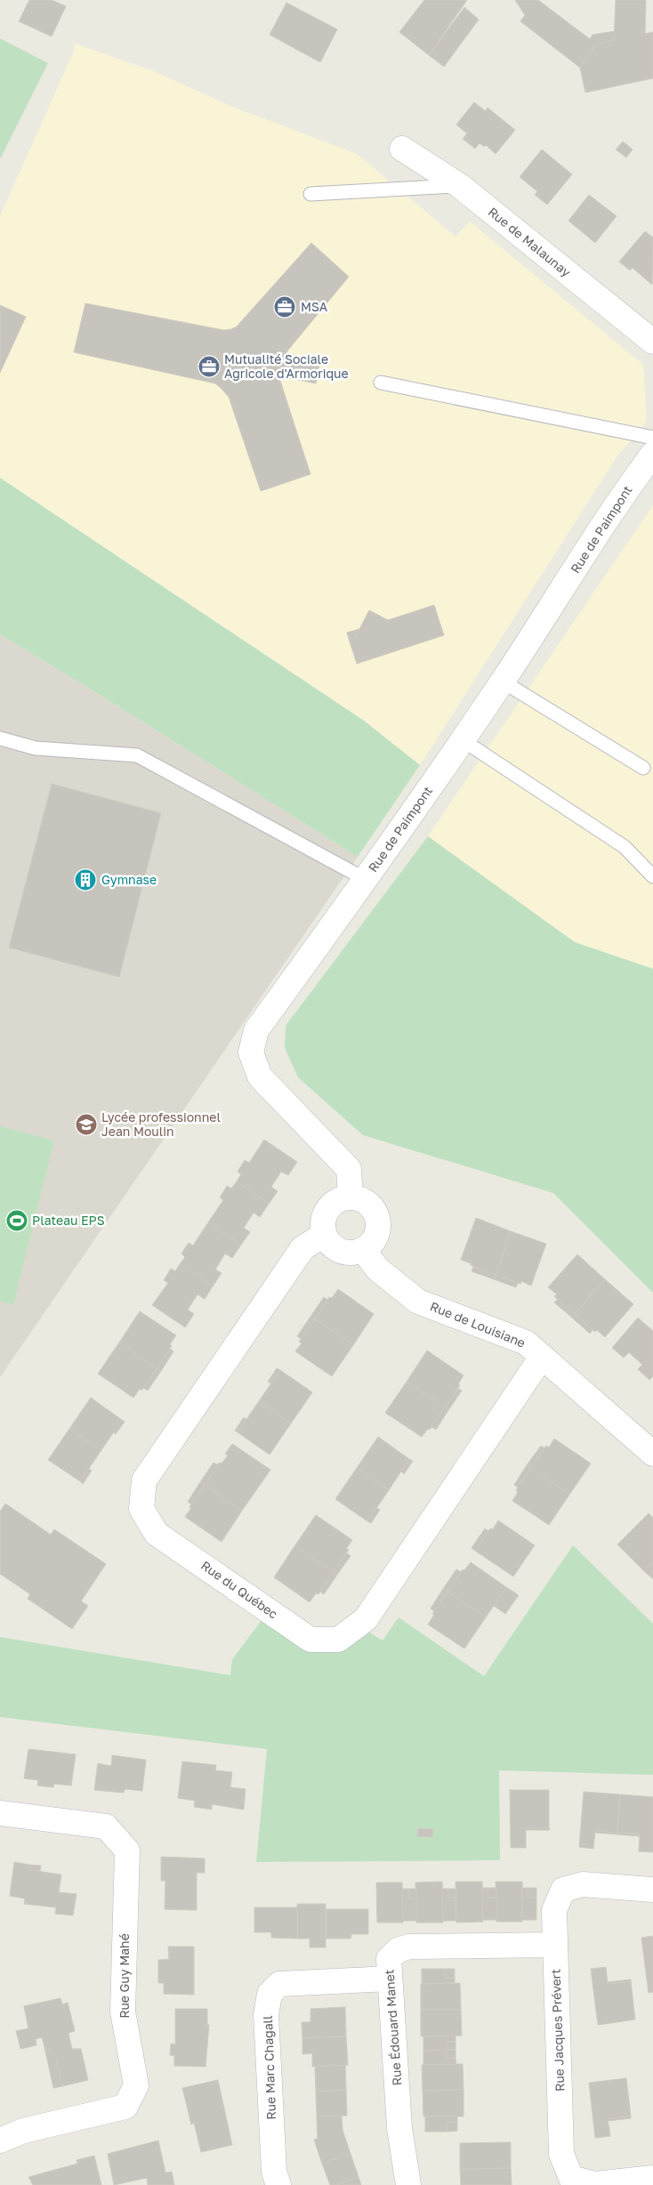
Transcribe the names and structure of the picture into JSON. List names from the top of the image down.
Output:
{
  "streets": {
    "street": [
      "Rue de Malaunay",
      "Rue de Paimpont",
      "Rue de Louisiane",
      "Rue du Québec",
      "Rue Guy Mahé",
      "Rue Édouard Manet",
      "Rue Jacques Prévert",
      "Rue Marc Chagall"
    ]
  },
  "crossings": [
    ["Rue de Paimpont", "Rue de Louisiane"],
    ["Rue de Paimpont", "Rue du Québec"],
    ["Rue de Louisiane", "Rue du Québec"],
    ["Rue Édouard Manet", "Rue Jacques Prévert"],
    ["Rue Édouard Manet", "Rue Marc Chagall"]
  ],
  "places": {
    "office": ["MSA", "Mutualité Sociale Agricole d'Armorique"],
    "building": ["Gymnase"],
    "school or university": ["Lycée professionnel Jean Moulin"],
    "sports": ["Plateau EPS"]
  }
}
